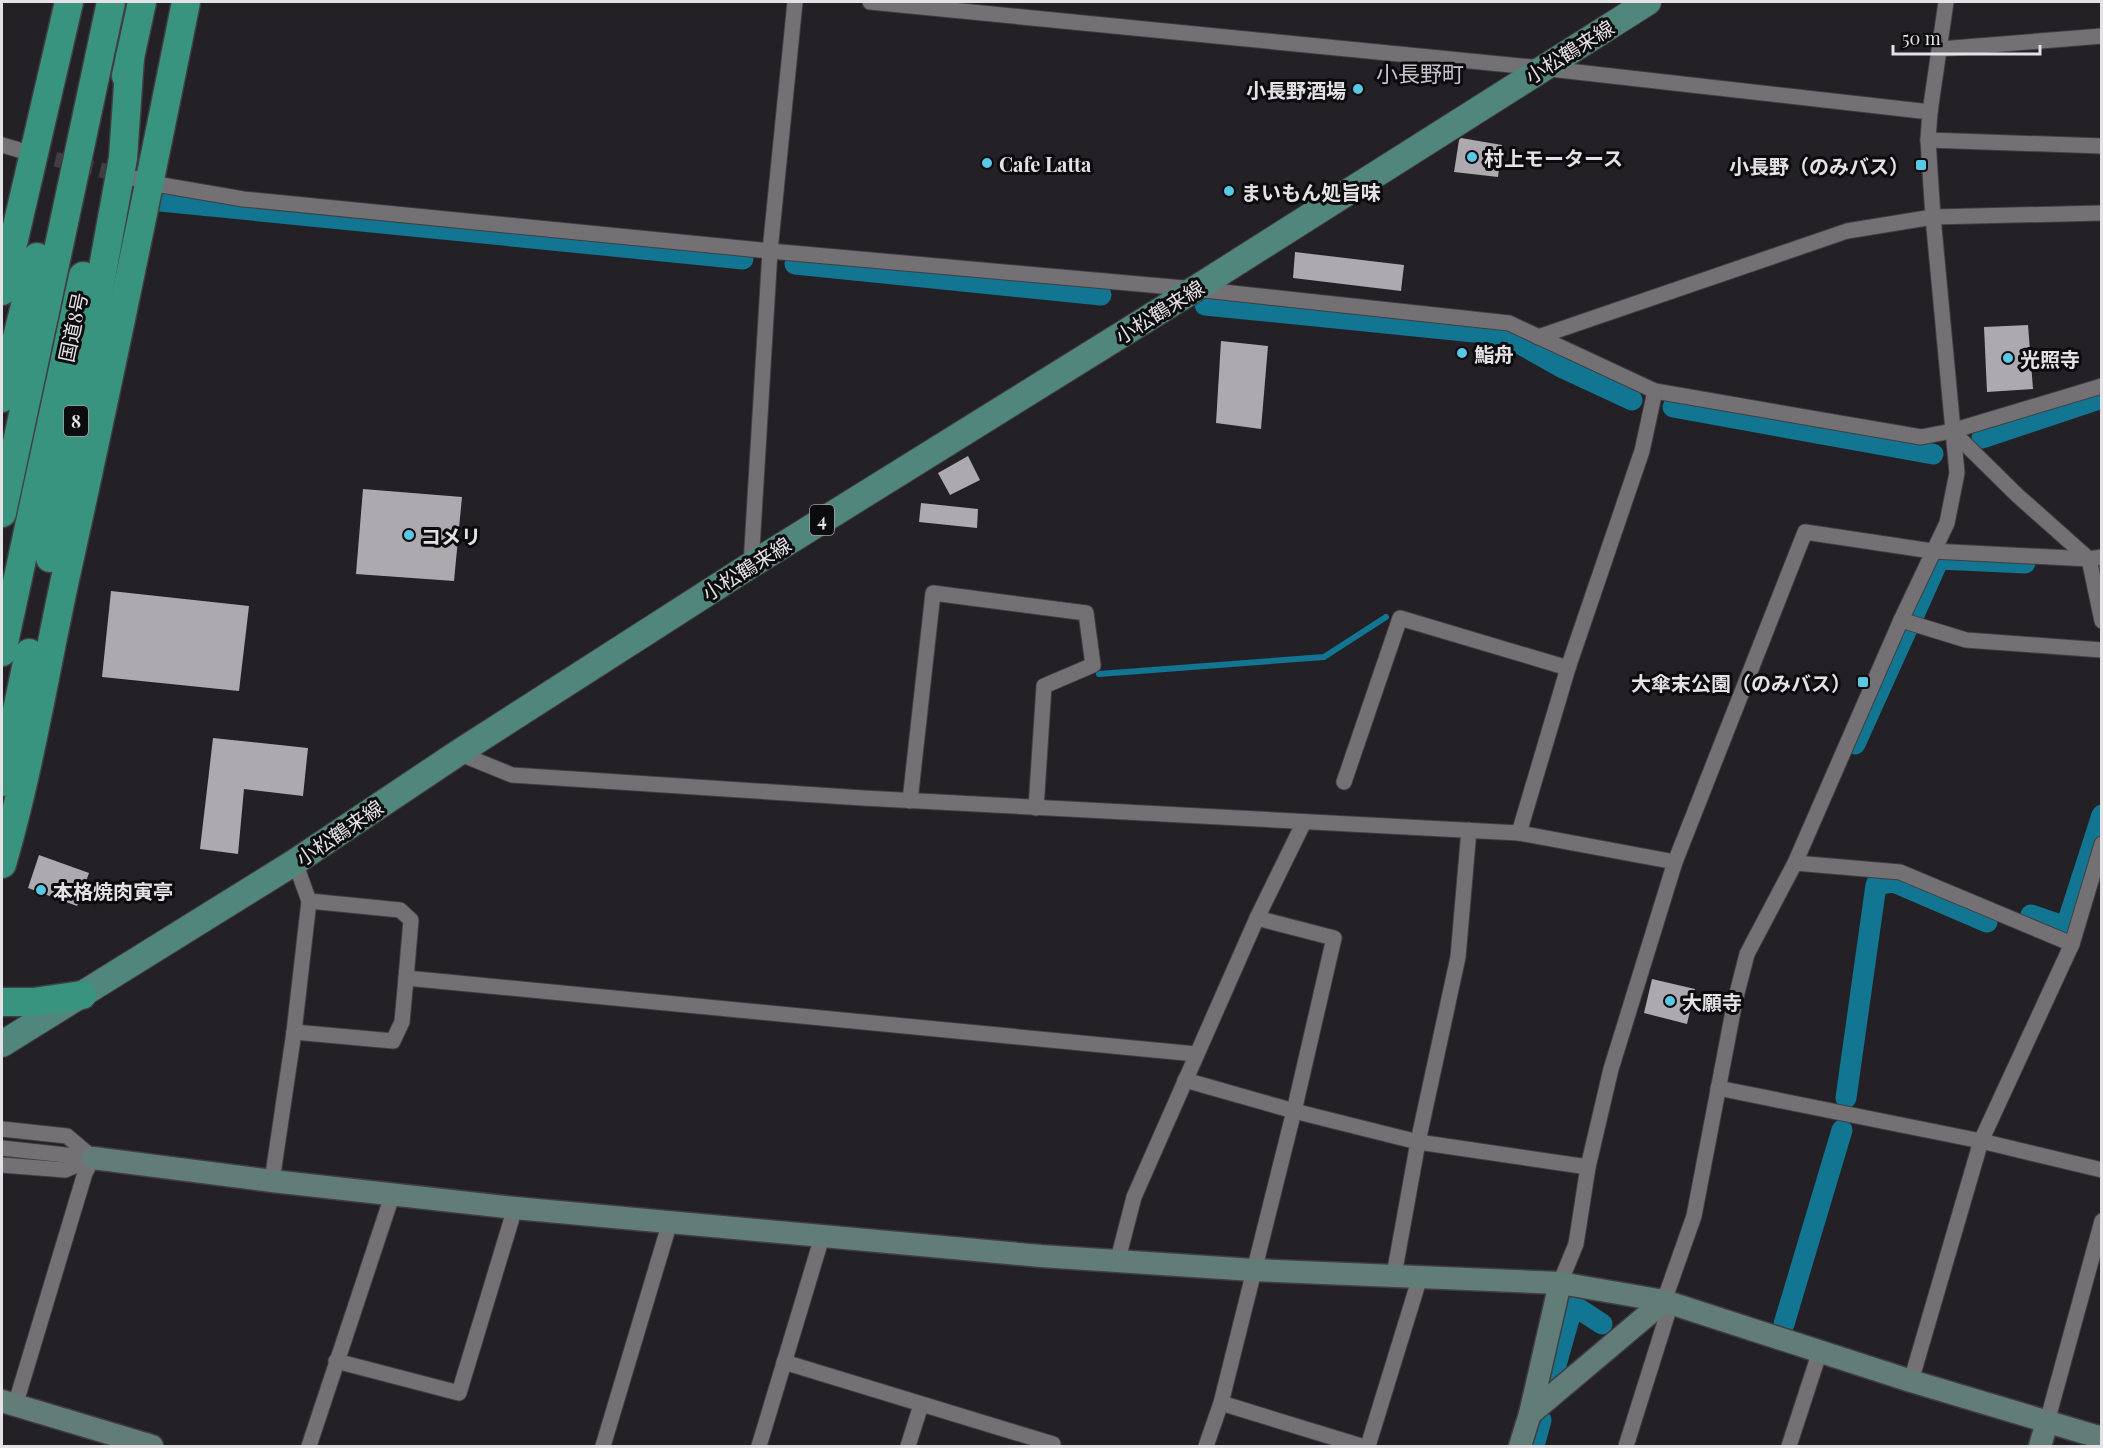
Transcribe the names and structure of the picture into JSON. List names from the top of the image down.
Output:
{
  "streets": {
    "highway": ["国道8号", "8"],
    "main road": ["小松鶴来線", "4"]
  },
  "crossings": [
    ["国道8号", "8"]
  ],
  "districts": ["小長野町"],
  "places": {
    "other": [
      "小長野酒場",
      "村上モータース",
      "Cafe Latta",
      "まいもん処旨味",
      "鮨舟",
      "光照寺",
      "コメリ",
      "本格焼肉寅亭",
      "大願寺"
    ],
    "transit": ["小長野（のみバス）", "大傘末公園（のみバス）"]
  },
  "scale_bar": "50 m"
}
